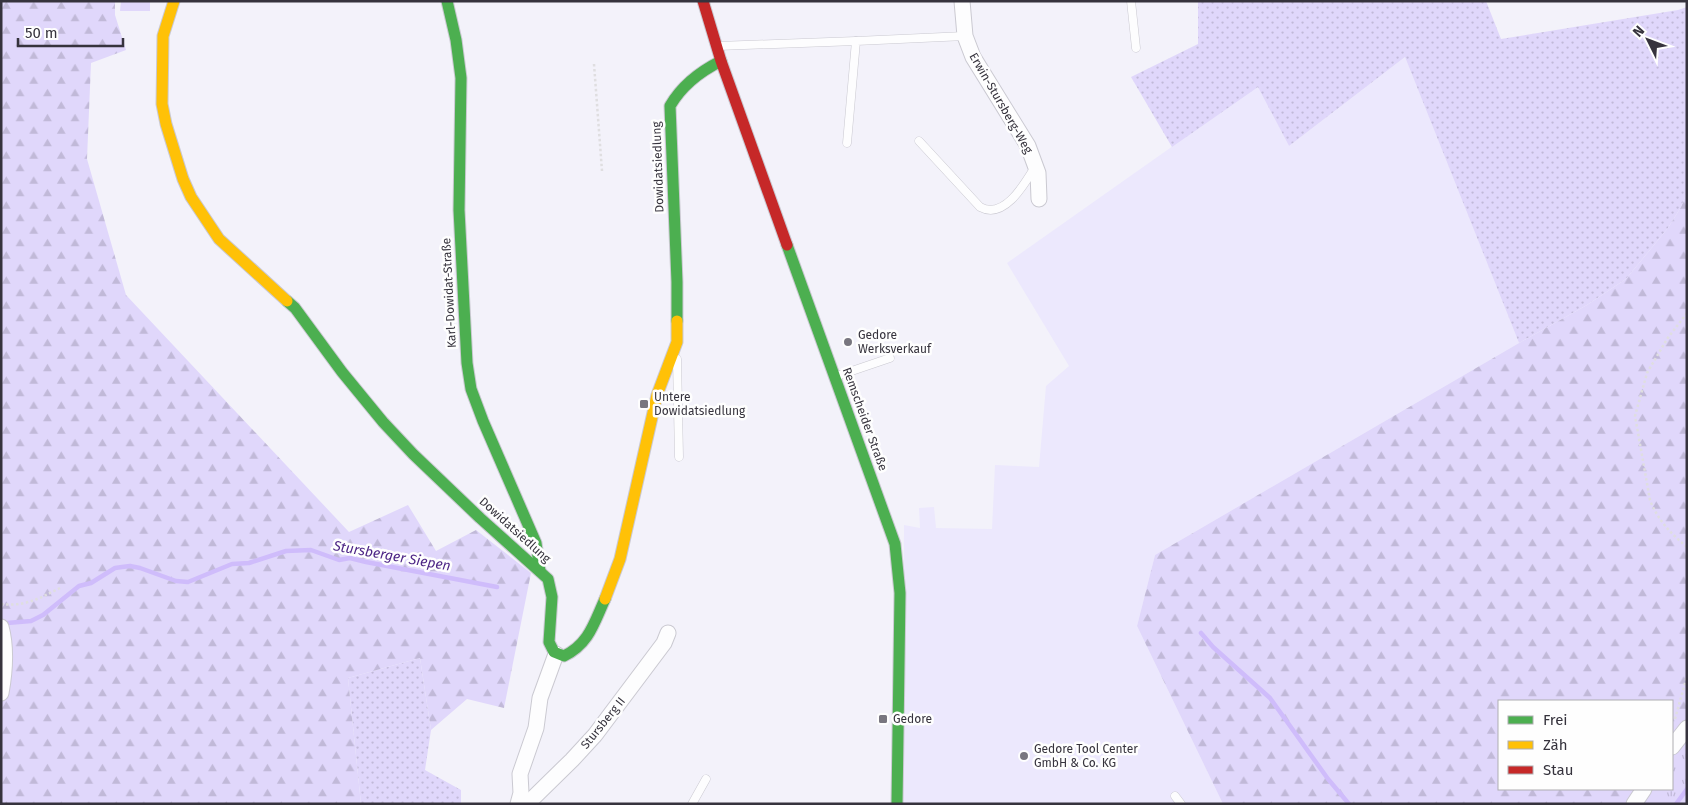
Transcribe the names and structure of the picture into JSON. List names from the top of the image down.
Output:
{
  "streets": {
    "street": [
      "Erwin-Stursberg-Weg",
      "Dowidatsiedlung",
      "Karl-Dowidat-Straße",
      "Remscheider Straße",
      "Stursberg II"
    ]
  },
  "crossings": [
    ["Dowidatsiedlung", "Karl-Dowidat-Straße"],
    ["Dowidatsiedlung", "Remscheider Straße"]
  ],
  "water": ["Stursberger Siepen"],
  "places": {
    "other": ["Gedore Werksverkauf", "Gedore Tool Center GmbH & Co. KG"],
    "transit": ["Untere Dowidatsiedlung", "Gedore"]
  },
  "legend": ["Frei", "Zäh", "Stau"],
  "scale_bar": "50 m",
  "north": "top left"
}
